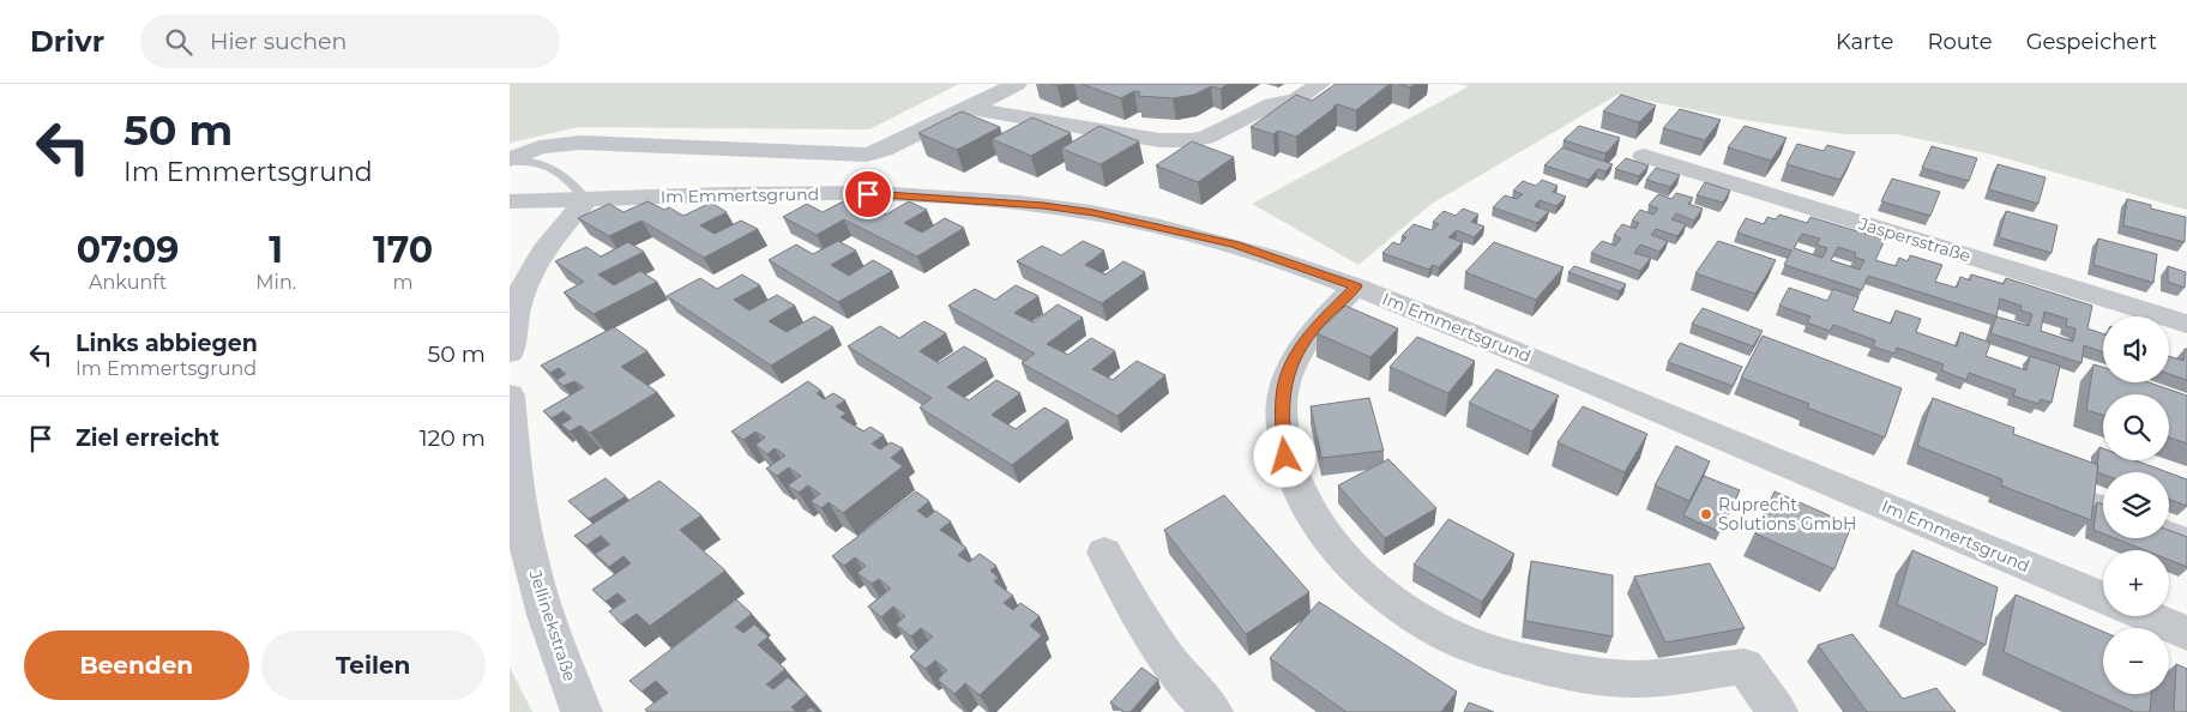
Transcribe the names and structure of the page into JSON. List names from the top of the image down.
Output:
{
  "streets": {
    "street": ["Im Emmertsgrund", "Jaspersstraße", "Jellinekstraße"]
  },
  "places": ["Ruprecht Solutions GmbH"],
  "page": {
    "header": "Drivr",
    "search": "Hier suchen",
    "nav": ["Karte", "Route", "Gespeichert"],
    "turn": ["50 m", "Im Emmertsgrund"],
    "eta": [
      "07:09",
      "Ankunft",
      "1",
      "Min.",
      "170",
      "m"
    ],
    "list": [
      {
        "name": "Links abbiegen",
        "note": "Im Emmertsgrund",
        "value": "50 m"
      },
      {
        "name": "Ziel erreicht",
        "value": "120 m"
      }
    ],
    "map_buttons": ["+", "−"],
    "buttons": ["Beenden", "Teilen"]
  }
}
